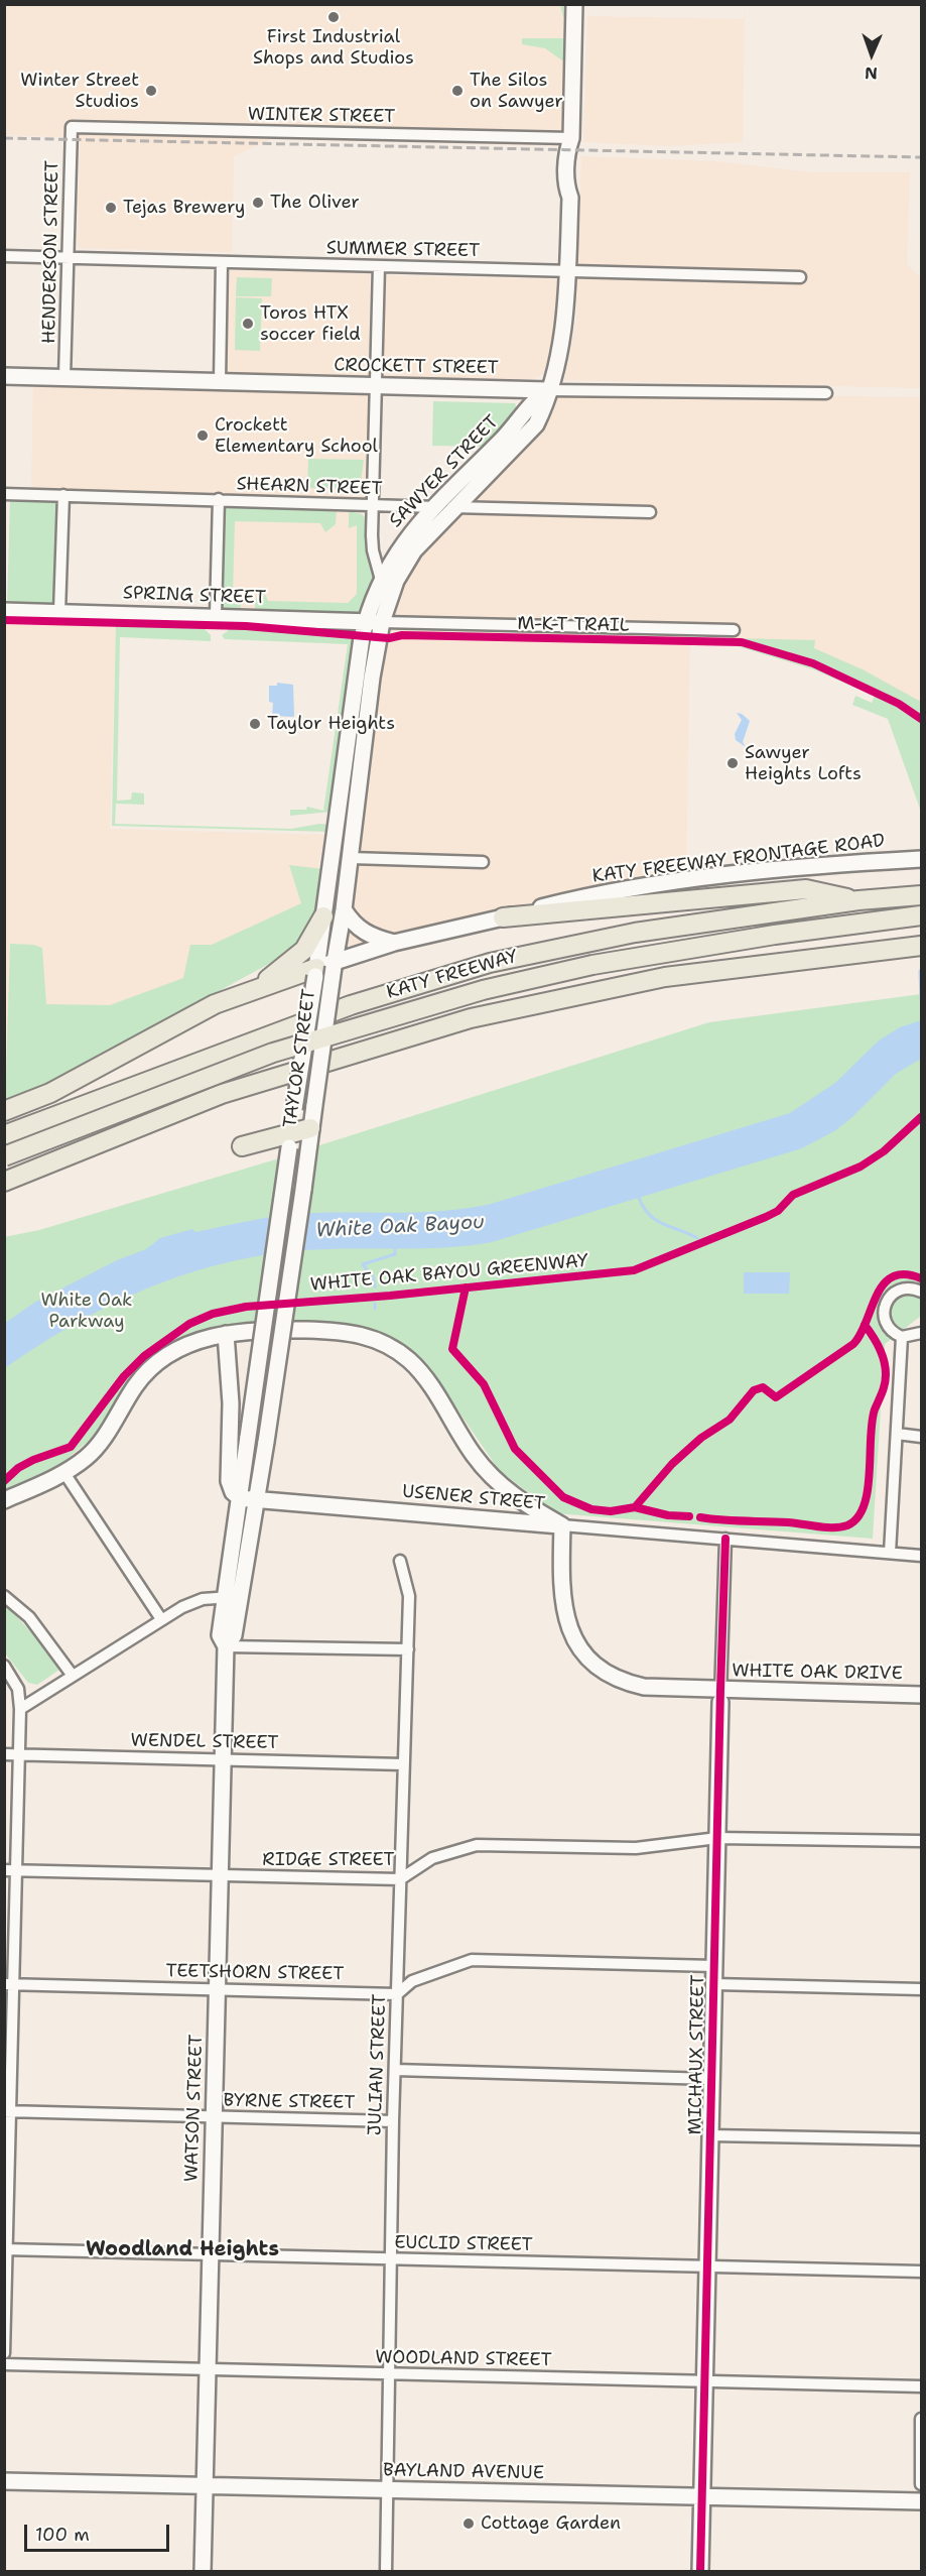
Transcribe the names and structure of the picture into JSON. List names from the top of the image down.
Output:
{
  "streets": {
    "highway": ["KATY FREEWAY"],
    "street": [
      "WINTER STREET",
      "SUMMER STREET",
      "HENDERSON STREET",
      "CROCKETT STREET",
      "SAWYER STREET",
      "SHEARN STREET",
      "SPRING STREET",
      "KATY FREEWAY FRONTAGE ROAD",
      "TAYLOR STREET",
      "USENER STREET",
      "WHITE OAK DRIVE",
      "WENDEL STREET",
      "RIDGE STREET",
      "TEETSHORN STREET",
      "MICHAUX STREET",
      "JULIAN STREET",
      "BYRNE STREET",
      "WATSON STREET",
      "EUCLID STREET",
      "WOODLAND STREET",
      "BAYLAND AVENUE"
    ],
    "cycle path": ["M-K-T TRAIL", "WHITE OAK BAYOU GREENWAY"]
  },
  "crossings": [
    ["WINTER STREET", "HENDERSON STREET"],
    ["WINTER STREET", "SAWYER STREET"],
    ["SUMMER STREET", "HENDERSON STREET"],
    ["SUMMER STREET", "SAWYER STREET"],
    ["HENDERSON STREET", "CROCKETT STREET"],
    ["CROCKETT STREET", "SAWYER STREET"],
    ["SAWYER STREET", "SHEARN STREET"],
    ["SAWYER STREET", "SPRING STREET"],
    ["SAWYER STREET", "TAYLOR STREET"],
    ["SPRING STREET", "TAYLOR STREET"],
    ["KATY FREEWAY FRONTAGE ROAD", "TAYLOR STREET"],
    ["TAYLOR STREET", "USENER STREET"],
    ["TAYLOR STREET", "WATSON STREET"],
    ["USENER STREET", "WHITE OAK DRIVE"],
    ["USENER STREET", "MICHAUX STREET"],
    ["USENER STREET", "WATSON STREET"],
    ["WHITE OAK DRIVE", "MICHAUX STREET"],
    ["WENDEL STREET", "JULIAN STREET"],
    ["WENDEL STREET", "WATSON STREET"],
    ["RIDGE STREET", "MICHAUX STREET"],
    ["RIDGE STREET", "JULIAN STREET"],
    ["RIDGE STREET", "WATSON STREET"],
    ["TEETSHORN STREET", "JULIAN STREET"],
    ["TEETSHORN STREET", "WATSON STREET"],
    ["MICHAUX STREET", "EUCLID STREET"],
    ["MICHAUX STREET", "WOODLAND STREET"],
    ["MICHAUX STREET", "BAYLAND AVENUE"],
    ["JULIAN STREET", "BYRNE STREET"],
    ["JULIAN STREET", "EUCLID STREET"],
    ["JULIAN STREET", "WOODLAND STREET"],
    ["JULIAN STREET", "BAYLAND AVENUE"],
    ["BYRNE STREET", "WATSON STREET"],
    ["WATSON STREET", "EUCLID STREET"],
    ["WATSON STREET", "WOODLAND STREET"],
    ["WATSON STREET", "BAYLAND AVENUE"]
  ],
  "districts": ["Woodland Heights"],
  "water": ["White Oak Bayou"],
  "parks": ["White Oak Parkway"],
  "places": [
    "First Industrial Shops and Studios",
    "Winter Street Studios",
    "The Silos on Sawyer",
    "The Oliver",
    "Tejas Brewery",
    "Toros HTX soccer field",
    "Crockett Elementary School",
    "Taylor Heights",
    "Sawyer Heights Lofts",
    "Cottage Garden"
  ],
  "scale_bar": "100 m",
  "north": "bottom"
}
